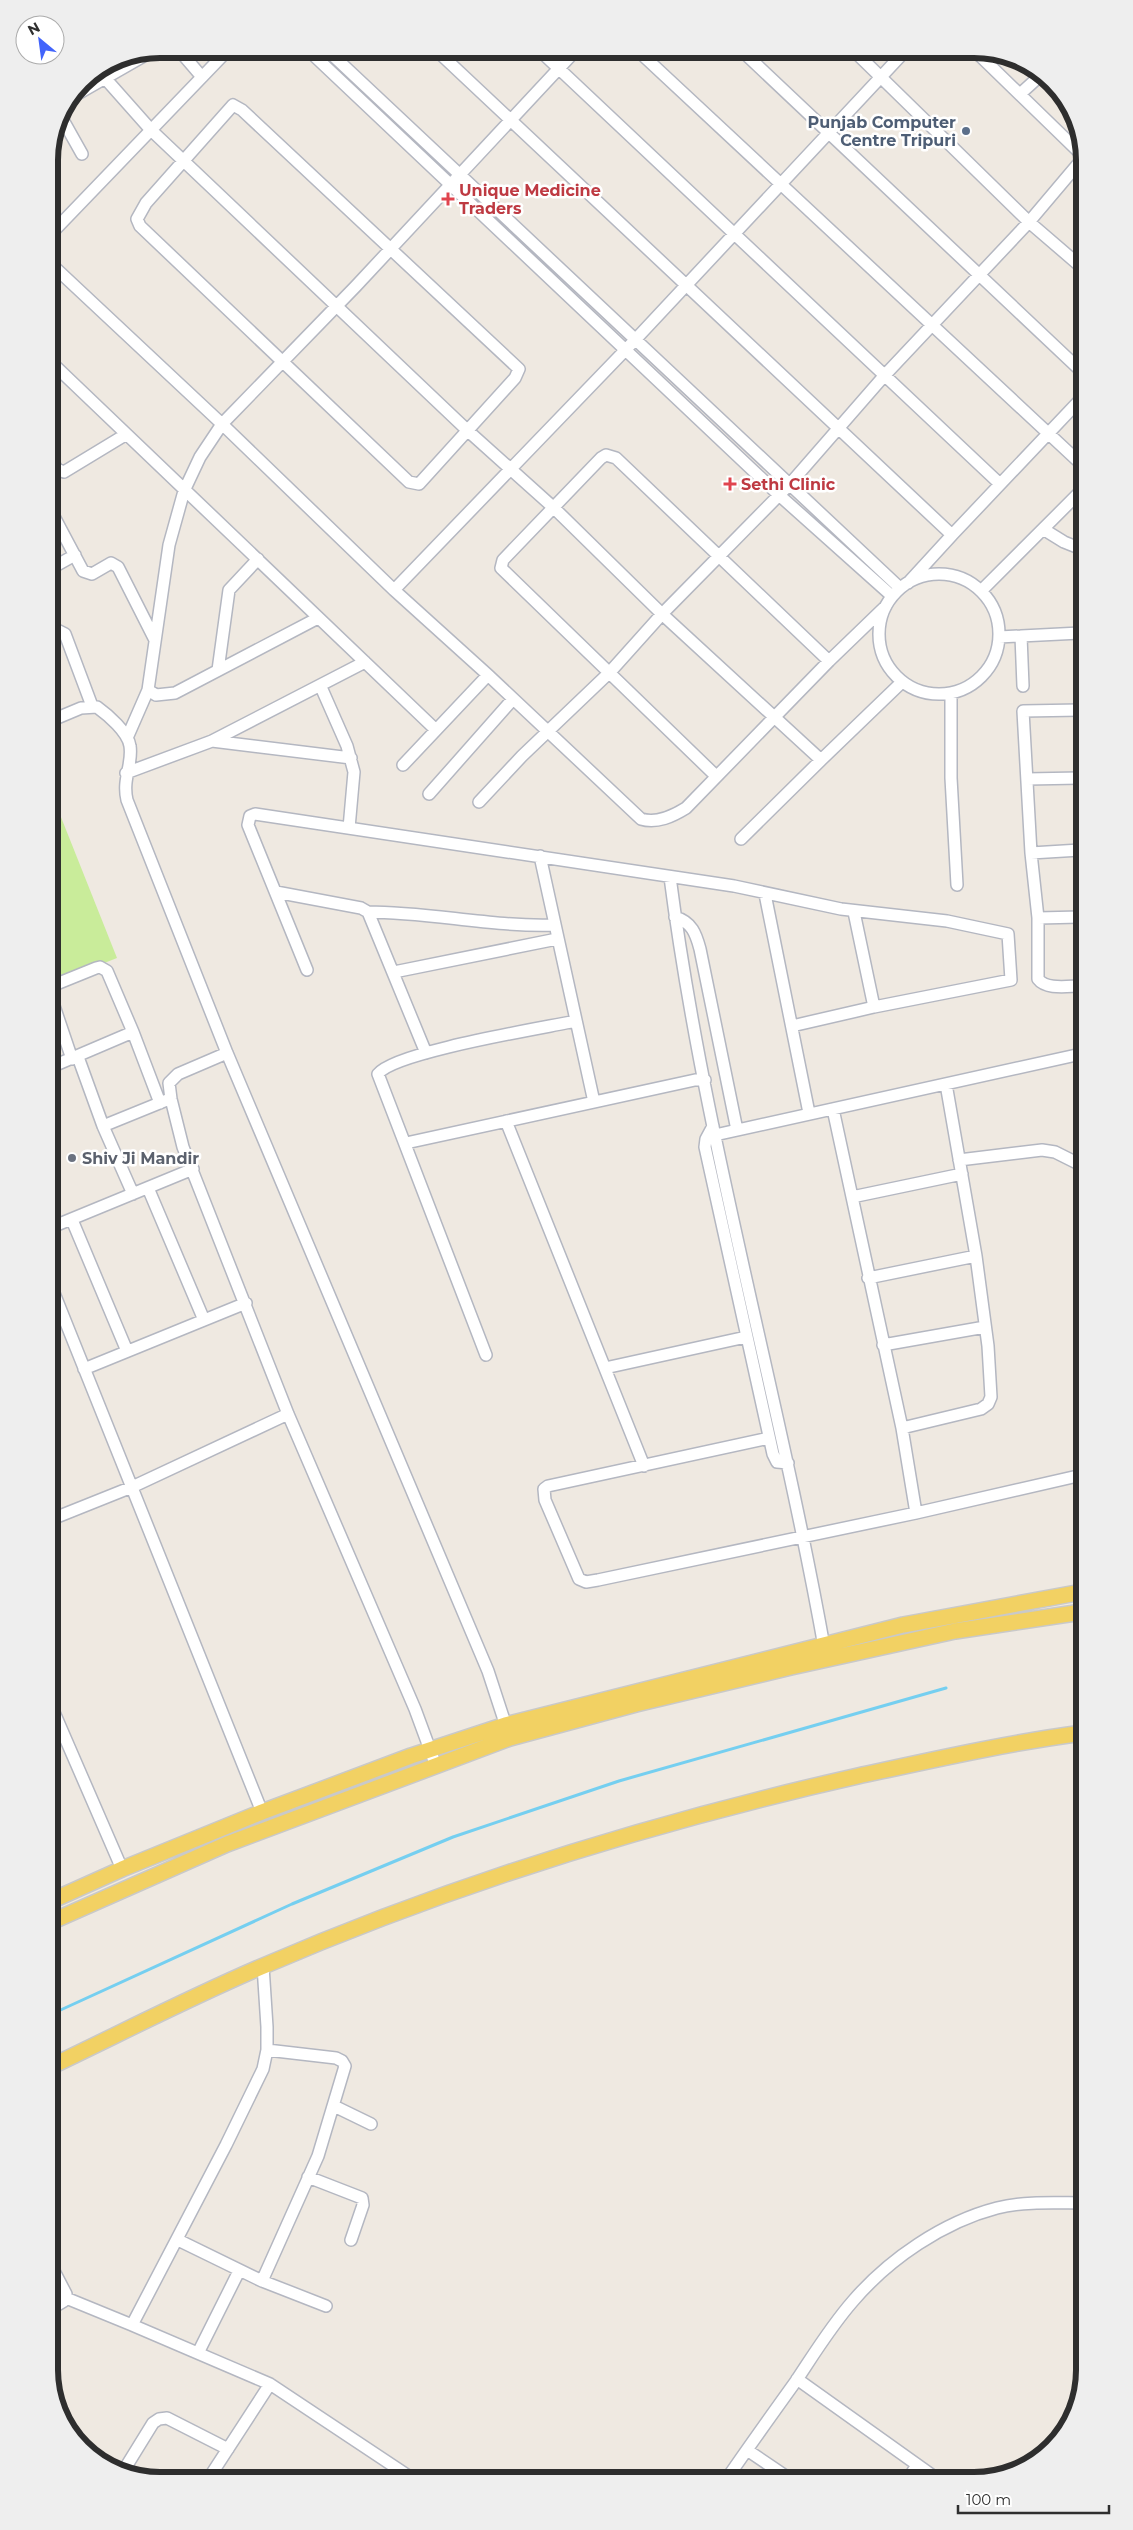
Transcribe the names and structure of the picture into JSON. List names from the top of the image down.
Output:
{
  "places": {
    "other": ["Punjab Computer Centre Tripuri", "Shiv Ji Mandir"],
    "health": ["Unique Medicine Traders", "Sethi Clinic"]
  },
  "scale_bar": "100 m",
  "north": "top left"
}
